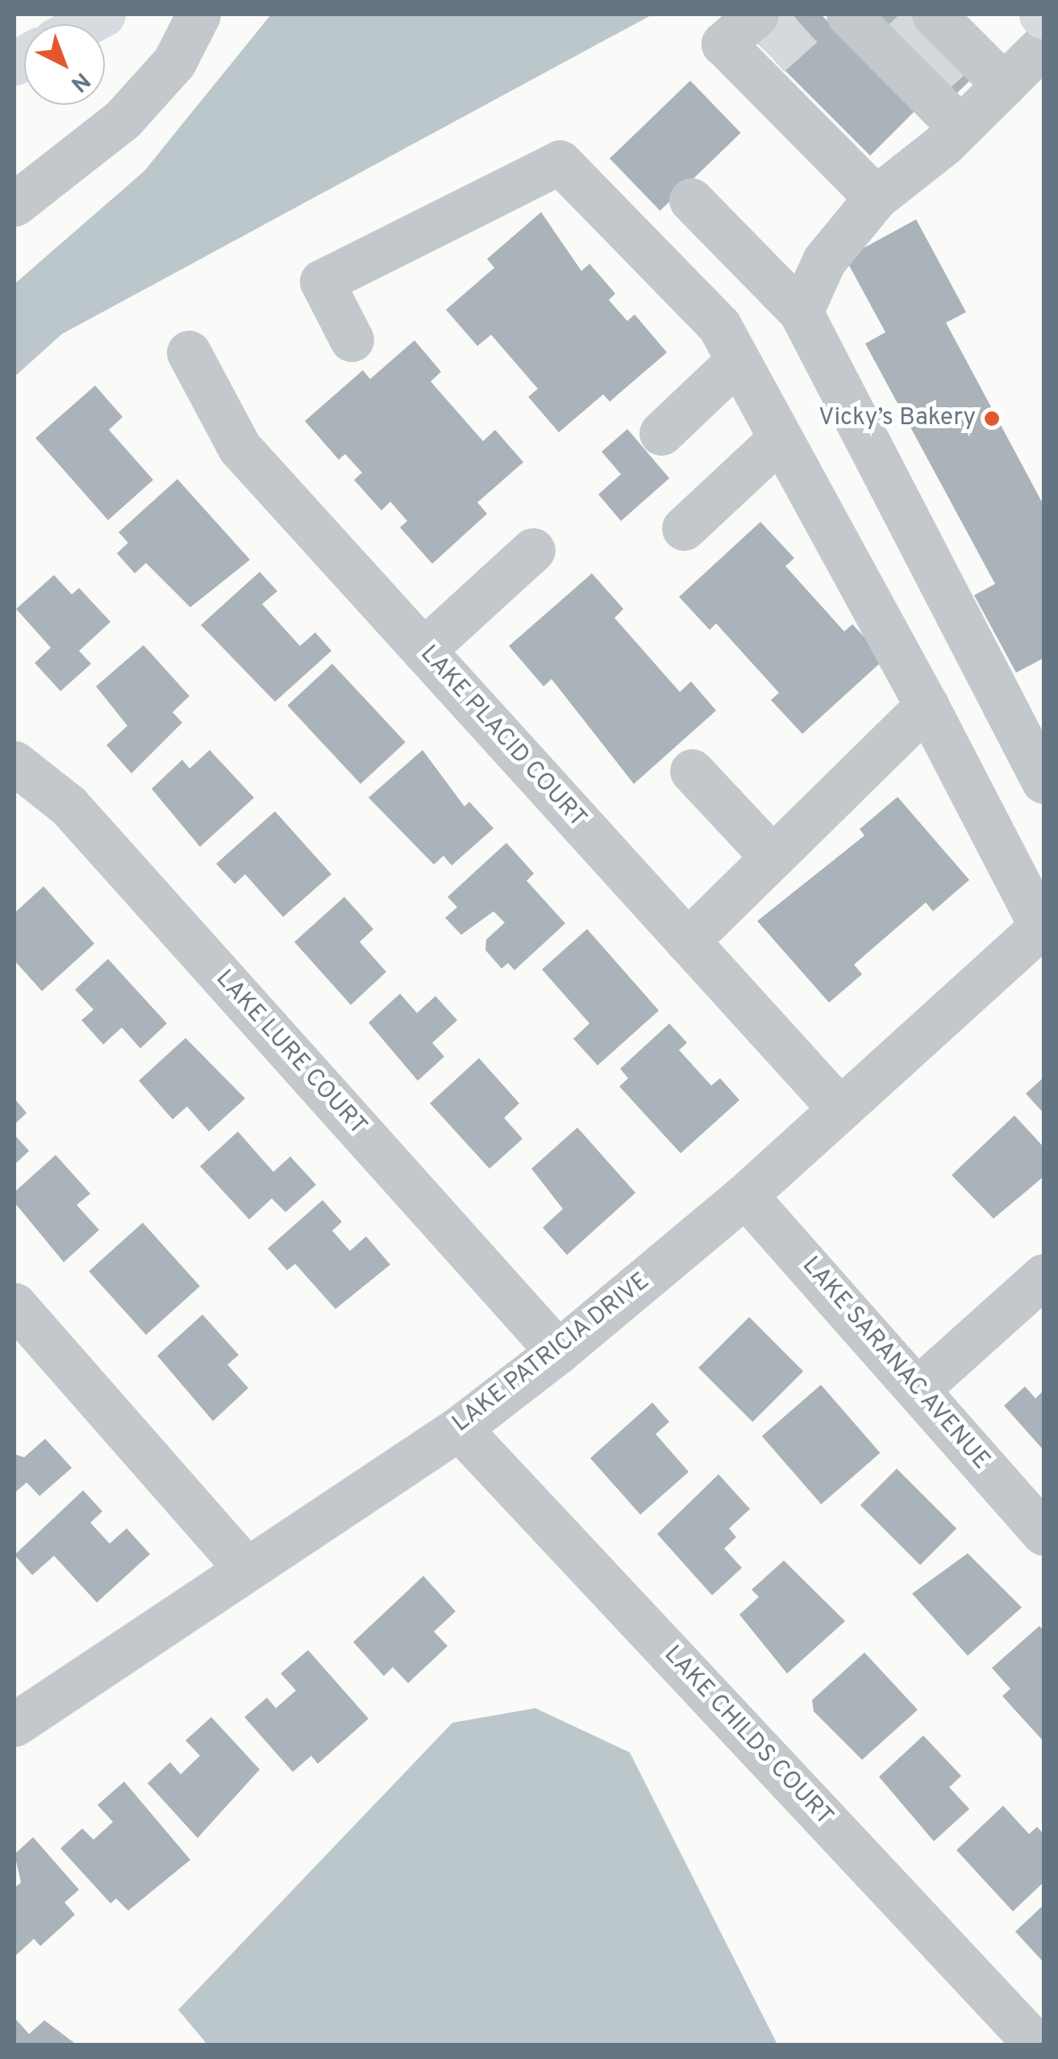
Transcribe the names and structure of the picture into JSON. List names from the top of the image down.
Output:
{
  "streets": {
    "street": [
      "LAKE PLACID COURT",
      "LAKE LURE COURT",
      "LAKE PATRICIA DRIVE",
      "LAKE SARANAC AVENUE",
      "LAKE CHILDS COURT"
    ]
  },
  "crossings": [
    ["LAKE PLACID COURT", "LAKE PATRICIA DRIVE"],
    ["LAKE LURE COURT", "LAKE PATRICIA DRIVE"],
    ["LAKE PATRICIA DRIVE", "LAKE SARANAC AVENUE"],
    ["LAKE PATRICIA DRIVE", "LAKE CHILDS COURT"]
  ],
  "places": ["Vicky’s Bakery"],
  "north": "bottom right"
}
